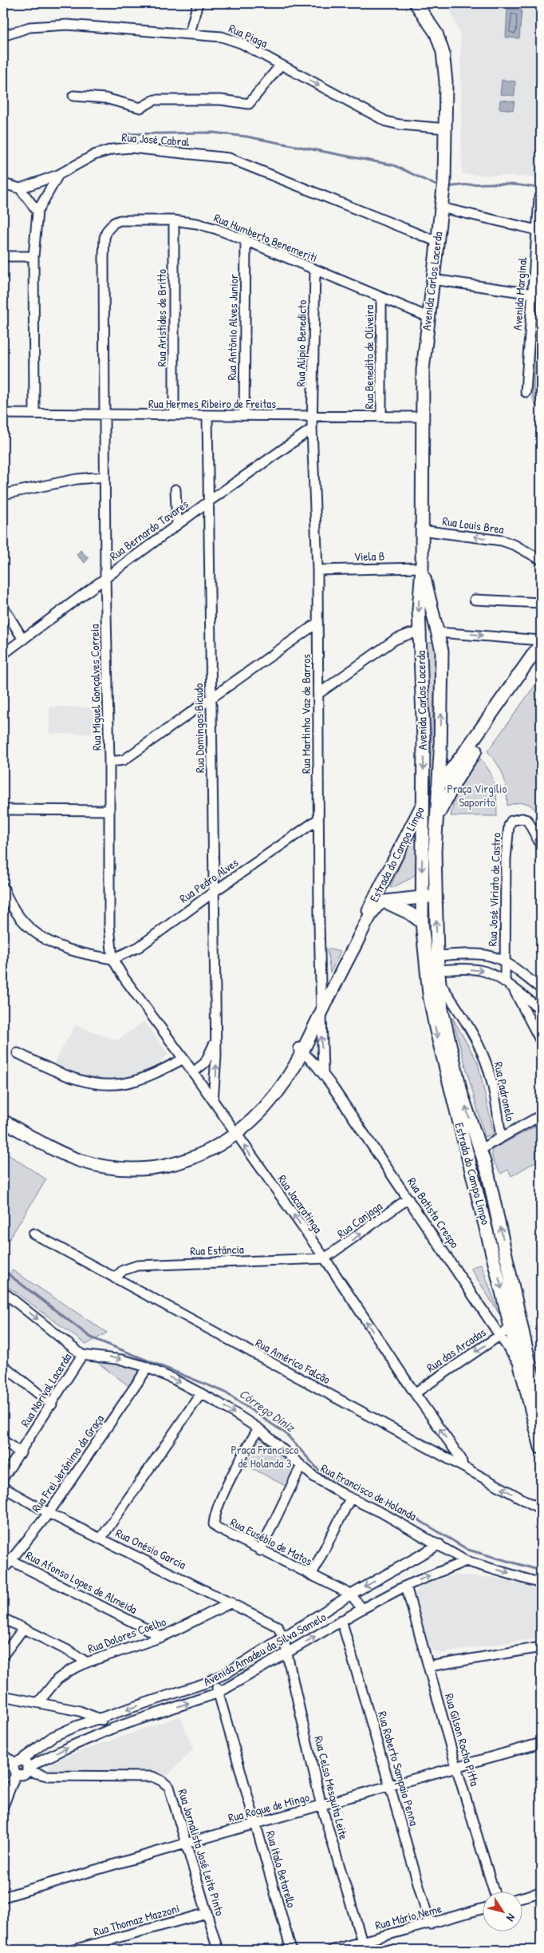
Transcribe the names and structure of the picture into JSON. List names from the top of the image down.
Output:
{
  "streets": {
    "main road": ["Avenida Carlos Lacerda", "Estrada do Campo Limpo"],
    "street": [
      "Rua Piaga",
      "Rua José Cabral",
      "Rua Humberto Benemeriti",
      "Avenida Marginal",
      "Rua Aristides de Britto",
      "Rua Antônio Alves Junior",
      "Rua Alípio Benedicto",
      "Rua Benedito de Oliveira",
      "Rua Hermes Ribeiro de Freitas",
      "Rua Louis Brea",
      "Rua Bernardo Tavares",
      "Viela B",
      "Rua Miguel Gonçalves Correia",
      "Rua Martinho Vaz de Barros",
      "Rua Domingos Bicudo",
      "Rua Pedro Alves",
      "Rua José Víriato de Castro",
      "Rua Padronelo",
      "Rua Jacaratinga",
      "Rua Batista Crespo",
      "Rua Canjaga",
      "Rua Estância",
      "Rua das Arcadas",
      "Rua Américo Falcão",
      "Rua Norival Lacerda",
      "Rua Frei Jerônimo da Graça",
      "Rua Francisco de Holanda",
      "Rua Eusébio de Matos",
      "Rua Onésio Garcia",
      "Rua Afonso Lopes de Almeida",
      "Rua Dolores Coelho",
      "Avenida Amadeu da Silva Samelo",
      "Rua Gilson Rocha Pitta",
      "Rua Roberto Sampaio Penna",
      "Rua Celso Mesquita Leite",
      "Rua Roque de Mingo",
      "Rua Jornalista José Leite Pinto",
      "Rua Italo Betarello",
      "Rua Mário Neme",
      "Rua Thomaz Mazzoni"
    ]
  },
  "crossings": [
    ["Rua Piaga", "Avenida Carlos Lacerda"],
    ["Rua José Cabral", "Avenida Carlos Lacerda"],
    ["Rua Humberto Benemeriti", "Avenida Carlos Lacerda"],
    ["Rua Humberto Benemeriti", "Rua Aristides de Britto"],
    ["Rua Humberto Benemeriti", "Rua Antônio Alves Junior"],
    ["Rua Humberto Benemeriti", "Rua Alípio Benedicto"],
    ["Rua Humberto Benemeriti", "Rua Benedito de Oliveira"],
    ["Rua Humberto Benemeriti", "Rua Hermes Ribeiro de Freitas"],
    ["Rua Humberto Benemeriti", "Rua Miguel Gonçalves Correia"],
    ["Avenida Carlos Lacerda", "Rua Hermes Ribeiro de Freitas"],
    ["Avenida Carlos Lacerda", "Rua Louis Brea"],
    ["Avenida Carlos Lacerda", "Viela B"],
    ["Avenida Carlos Lacerda", "Estrada do Campo Limpo"],
    ["Rua Aristides de Britto", "Rua Hermes Ribeiro de Freitas"],
    ["Rua Antônio Alves Junior", "Rua Hermes Ribeiro de Freitas"],
    ["Rua Alípio Benedicto", "Rua Hermes Ribeiro de Freitas"],
    ["Rua Alípio Benedicto", "Rua Martinho Vaz de Barros"],
    ["Rua Benedito de Oliveira", "Rua Hermes Ribeiro de Freitas"],
    ["Rua Hermes Ribeiro de Freitas", "Rua Miguel Gonçalves Correia"],
    ["Rua Hermes Ribeiro de Freitas", "Rua Martinho Vaz de Barros"],
    ["Rua Hermes Ribeiro de Freitas", "Rua Domingos Bicudo"],
    ["Rua Bernardo Tavares", "Rua Miguel Gonçalves Correia"],
    ["Rua Bernardo Tavares", "Rua Martinho Vaz de Barros"],
    ["Rua Bernardo Tavares", "Rua Domingos Bicudo"],
    ["Viela B", "Rua Martinho Vaz de Barros"],
    ["Rua Miguel Gonçalves Correia", "Rua Pedro Alves"],
    ["Rua Miguel Gonçalves Correia", "Rua Jacaratinga"],
    ["Rua Martinho Vaz de Barros", "Estrada do Campo Limpo"],
    ["Rua Martinho Vaz de Barros", "Rua Pedro Alves"],
    ["Rua Domingos Bicudo", "Rua Pedro Alves"],
    ["Rua Domingos Bicudo", "Rua Jacaratinga"],
    ["Estrada do Campo Limpo", "Rua Padronelo"],
    ["Estrada do Campo Limpo", "Rua Jacaratinga"],
    ["Estrada do Campo Limpo", "Rua Batista Crespo"],
    ["Estrada do Campo Limpo", "Rua das Arcadas"],
    ["Rua Pedro Alves", "Rua Jacaratinga"],
    ["Rua Jacaratinga", "Rua Canjaga"],
    ["Rua Jacaratinga", "Rua Estância"],
    ["Rua Jacaratinga", "Rua das Arcadas"],
    ["Rua Jacaratinga", "Rua Américo Falcão"],
    ["Rua Batista Crespo", "Rua Canjaga"],
    ["Rua Batista Crespo", "Rua das Arcadas"],
    ["Rua Canjaga", "Rua Estância"],
    ["Rua Estância", "Rua Américo Falcão"],
    ["Rua Norival Lacerda", "Rua Francisco de Holanda"],
    ["Rua Frei Jerônimo da Graça", "Rua Francisco de Holanda"],
    ["Rua Frei Jerônimo da Graça", "Rua Onésio Garcia"],
    ["Rua Frei Jerônimo da Graça", "Rua Afonso Lopes de Almeida"],
    ["Rua Francisco de Holanda", "Rua Eusébio de Matos"],
    ["Rua Francisco de Holanda", "Avenida Amadeu da Silva Samelo"],
    ["Rua Eusébio de Matos", "Avenida Amadeu da Silva Samelo"],
    ["Rua Onésio Garcia", "Rua Dolores Coelho"],
    ["Rua Onésio Garcia", "Avenida Amadeu da Silva Samelo"],
    ["Rua Onésio Garcia", "Rua Celso Mesquita Leite"],
    ["Rua Afonso Lopes de Almeida", "Rua Dolores Coelho"],
    ["Avenida Amadeu da Silva Samelo", "Rua Gilson Rocha Pitta"],
    ["Avenida Amadeu da Silva Samelo", "Rua Roberto Sampaio Penna"],
    ["Avenida Amadeu da Silva Samelo", "Rua Celso Mesquita Leite"],
    ["Avenida Amadeu da Silva Samelo", "Rua Jornalista José Leite Pinto"],
    ["Avenida Amadeu da Silva Samelo", "Rua Italo Betarello"],
    ["Rua Gilson Rocha Pitta", "Rua Roque de Mingo"],
    ["Rua Roberto Sampaio Penna", "Rua Roque de Mingo"],
    ["Rua Roberto Sampaio Penna", "Rua Mário Neme"],
    ["Rua Celso Mesquita Leite", "Rua Roque de Mingo"],
    ["Rua Celso Mesquita Leite", "Rua Mário Neme"],
    ["Rua Roque de Mingo", "Rua Jornalista José Leite Pinto"],
    ["Rua Roque de Mingo", "Rua Italo Betarello"],
    ["Rua Jornalista José Leite Pinto", "Rua Thomaz Mazzoni"]
  ],
  "one_way": [
    "Rua Piaga",
    "Rua Jacaratinga",
    "Rua Canjaga",
    "Rua das Arcadas",
    "Rua Francisco de Holanda"
  ],
  "water": ["Córrego Diniz"],
  "parks": ["Praça Virgílio Saporito", "Praça Francisco de Holanda 3"],
  "north": "bottom right"
}
